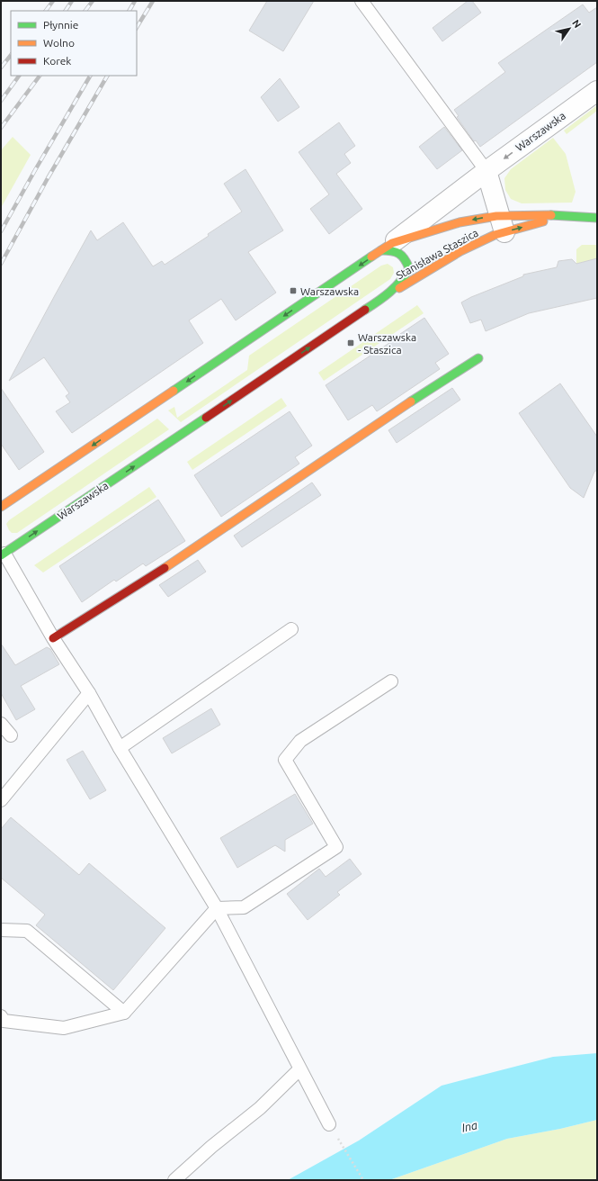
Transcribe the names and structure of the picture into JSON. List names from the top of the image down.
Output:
{
  "streets": {
    "main road": ["Warszawska", "Stanisława Staszica"]
  },
  "crossings": [
    ["Warszawska", "Stanisława Staszica"]
  ],
  "water": ["Ina"],
  "places": {
    "transit": ["Warszawska", "Warszawska - Staszica"]
  },
  "legend": ["Płynnie", "Wolno", "Korek"],
  "north": "top right"
}
